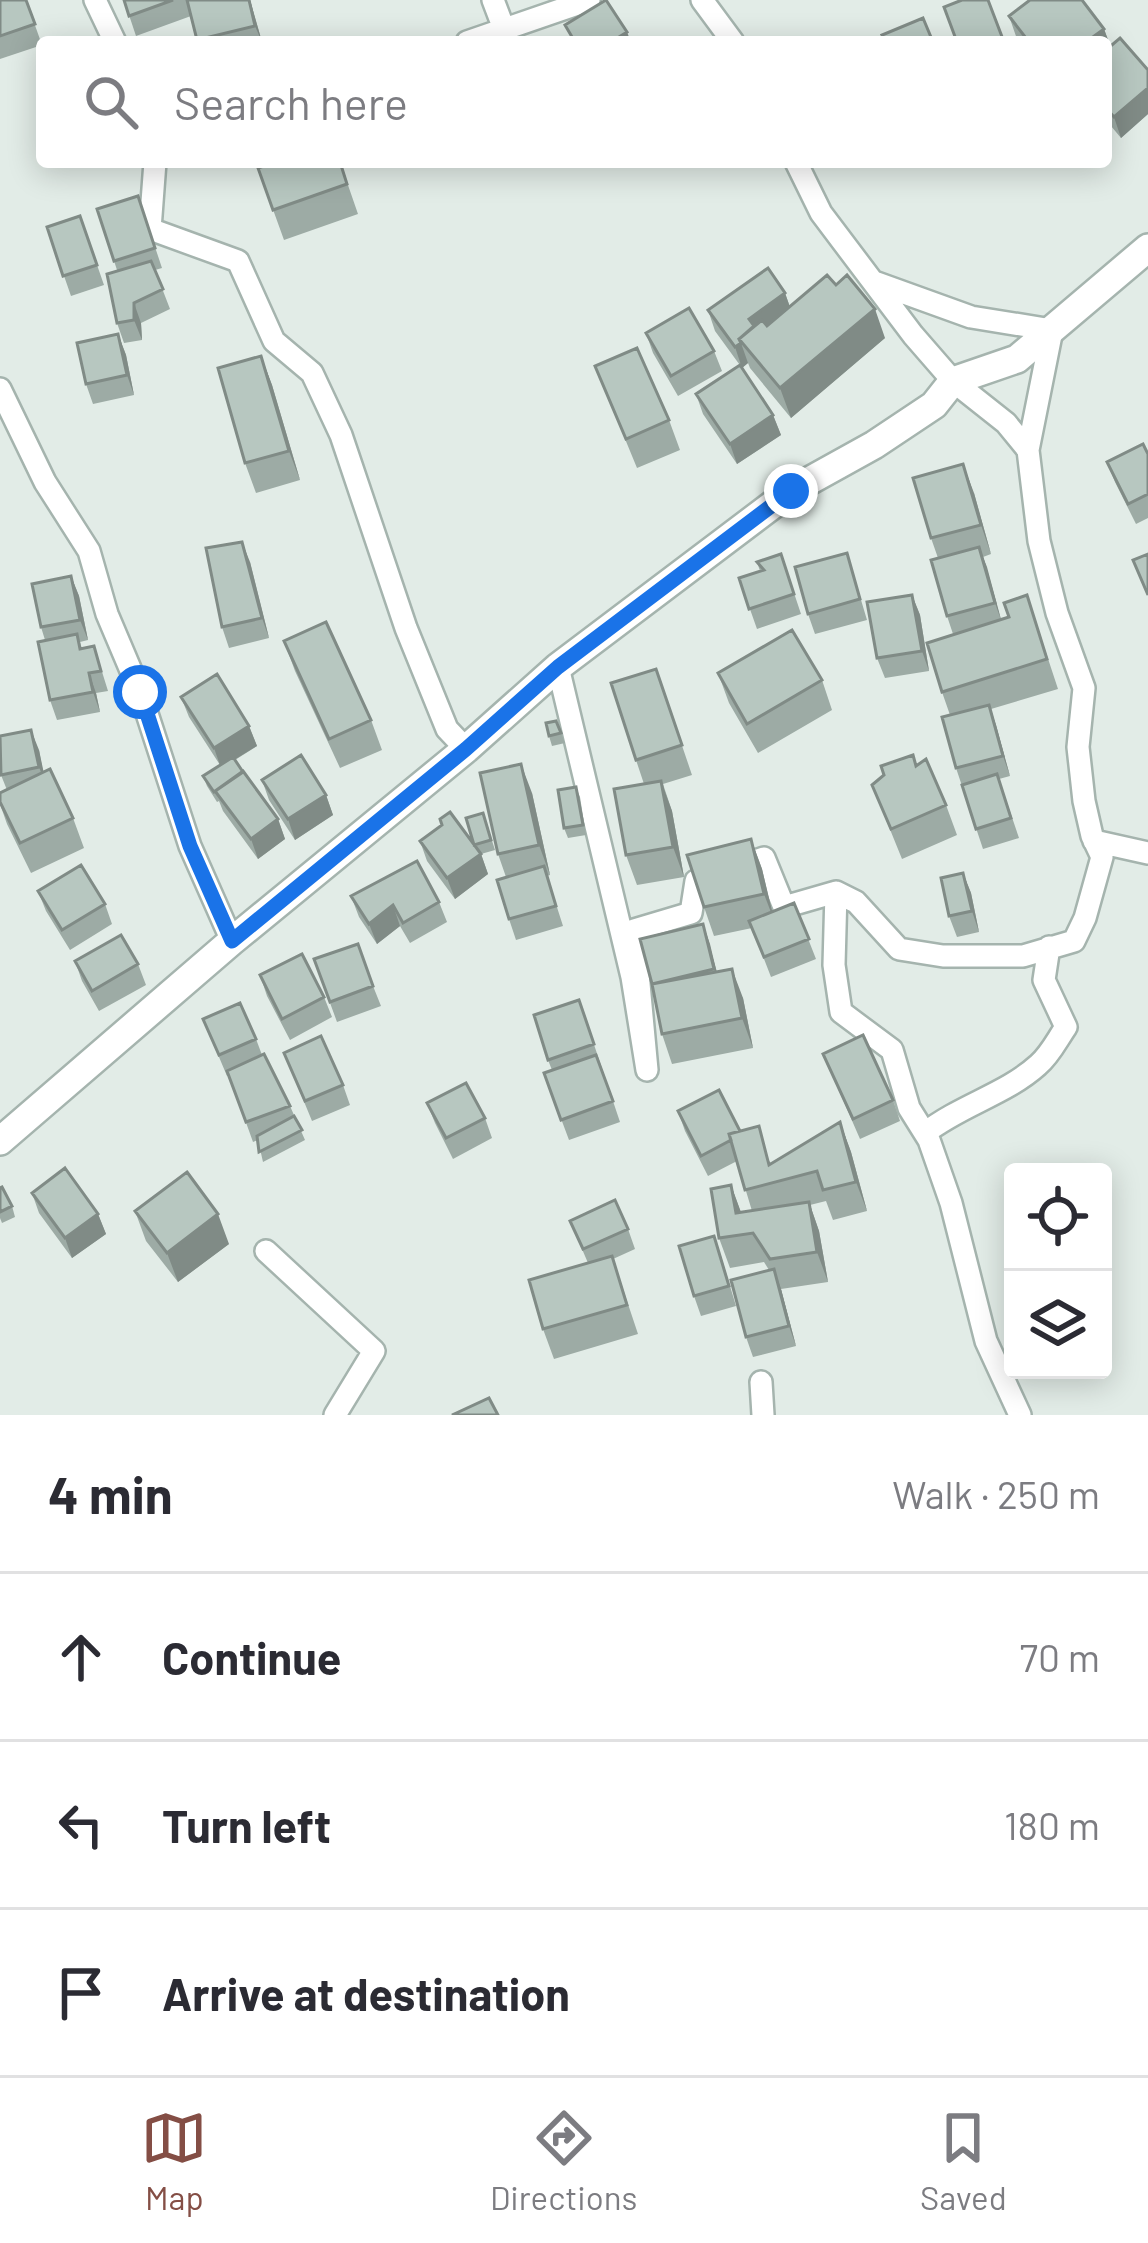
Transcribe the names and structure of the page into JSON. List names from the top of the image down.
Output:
{
  "page": {
    "search": "Search here",
    "heading": ["4 min", "Walk · 250 m"],
    "list": [
      ["Continue", "70 m"],
      ["Turn left", "180 m"],
      "Arrive at destination"
    ],
    "nav": ["Map", "Directions", "Saved"]
  }
}
